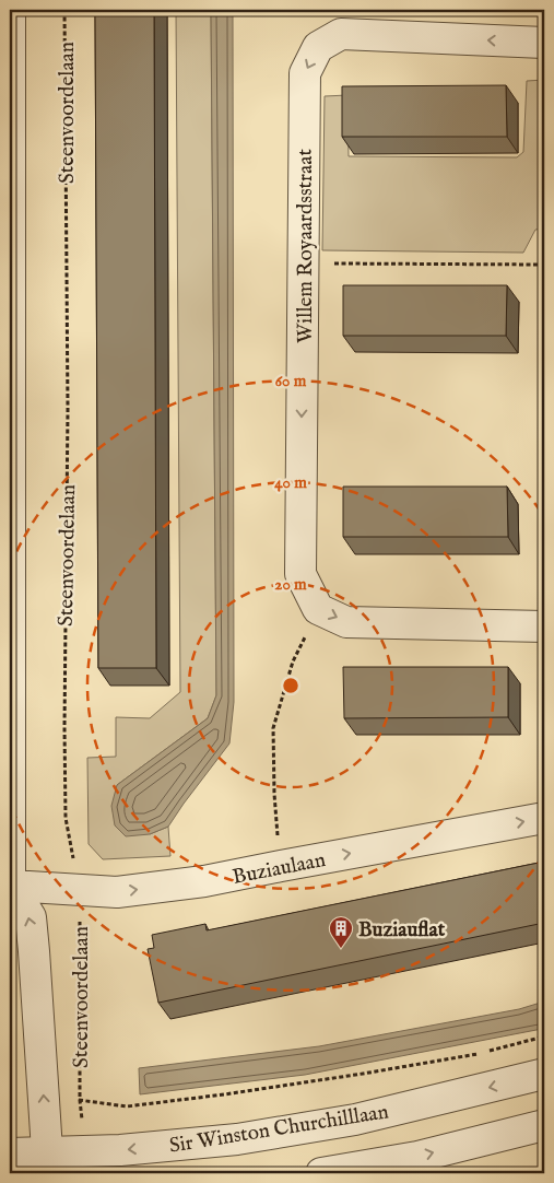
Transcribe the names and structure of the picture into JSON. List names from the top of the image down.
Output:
{
  "streets": {
    "street": [
      "Steenvoordelaan",
      "Willem Royaardsstraat",
      "Buziaulaan",
      "Sir Winston Churchilllaan"
    ]
  },
  "crossings": [
    ["Steenvoordelaan", "Buziaulaan"],
    ["Steenvoordelaan", "Sir Winston Churchilllaan"]
  ],
  "places": {
    "building": ["Buziauflat"]
  },
  "rings": ["60 m", "40 m", "20 m"]
}
